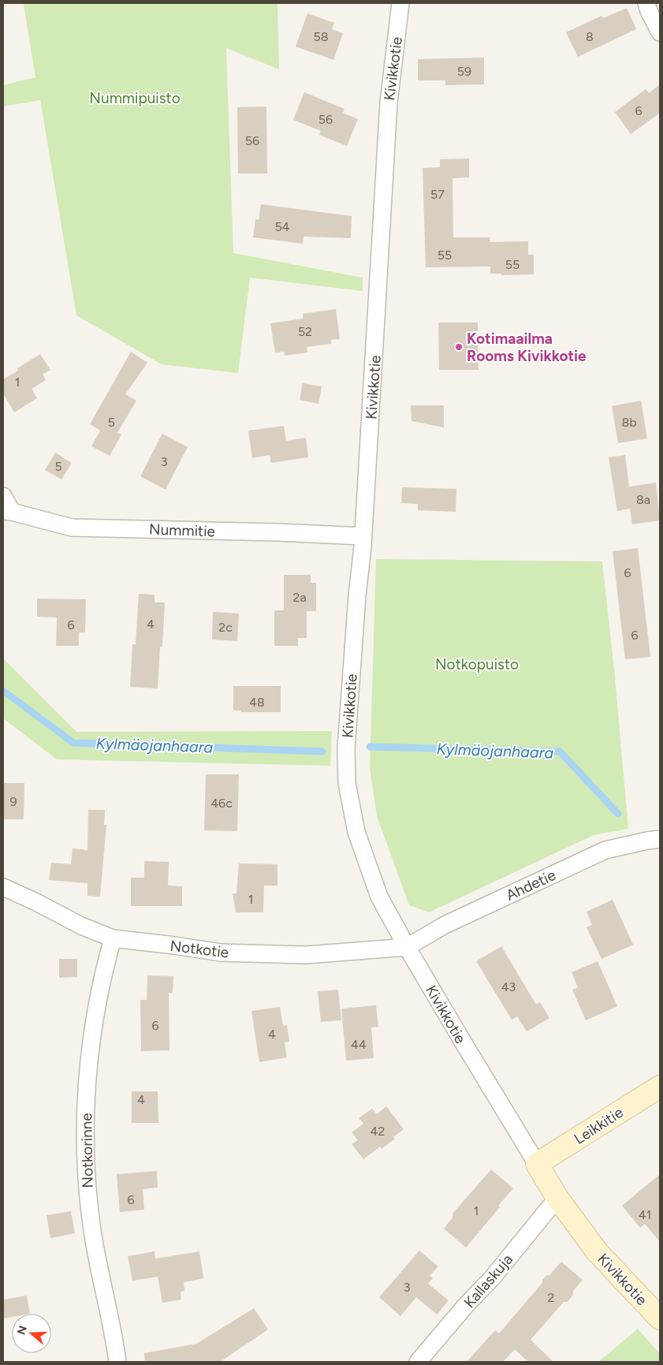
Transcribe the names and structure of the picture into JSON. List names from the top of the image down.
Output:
{
  "streets": {
    "street": [
      "Kivikkotie",
      "Nummitie",
      "Ahdetie",
      "Notkotie",
      "Leikkitie",
      "Notkorinne",
      "Kallaskuja"
    ]
  },
  "crossings": [
    ["Kivikkotie", "Nummitie"],
    ["Kivikkotie", "Ahdetie"],
    ["Kivikkotie", "Notkotie"],
    ["Kivikkotie", "Leikkitie"],
    ["Kivikkotie", "Kallaskuja"],
    ["Ahdetie", "Notkotie"],
    ["Notkotie", "Notkorinne"]
  ],
  "water": ["Kylmäojanhaara"],
  "parks": ["Nummipuisto", "Notkopuisto"],
  "places": ["Kotimaailma Rooms Kivikkotie"],
  "house_numbers": [
    "58",
    "8",
    "59",
    "6",
    "56",
    "56",
    "57",
    "54",
    "55",
    "55",
    "52",
    "1",
    "5",
    "8b",
    "3",
    "5",
    "8a",
    "6",
    "2a",
    "4",
    "6",
    "2c",
    "6",
    "48",
    "9",
    "46c",
    "1",
    "43",
    "6",
    "4",
    "44",
    "4",
    "42",
    "6",
    "1",
    "41",
    "3",
    "2"
  ],
  "north": "left"
}
